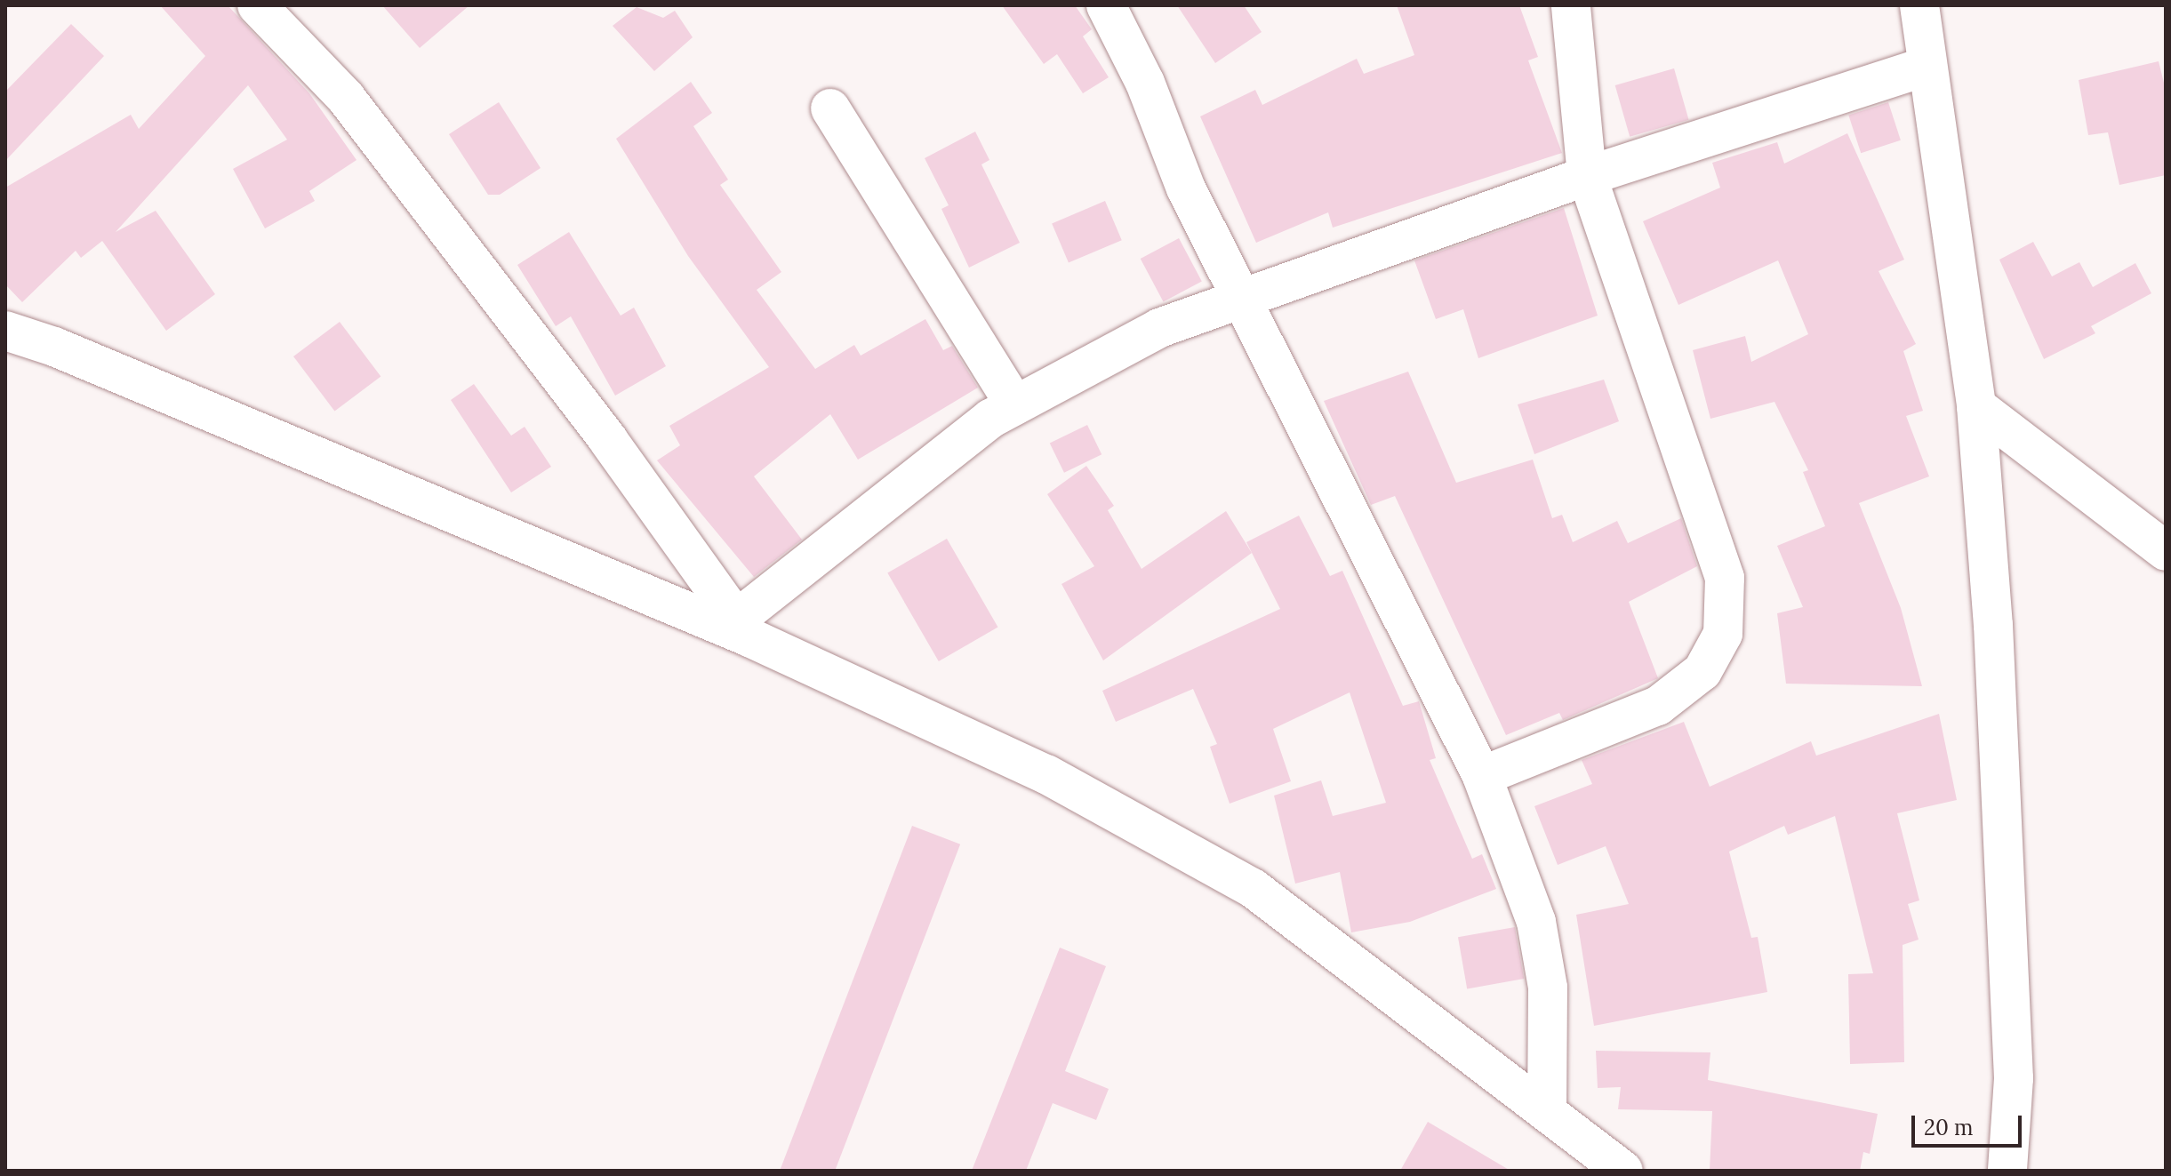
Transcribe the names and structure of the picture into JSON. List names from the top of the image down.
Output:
{
  "scale_bar": "20 m"
}
